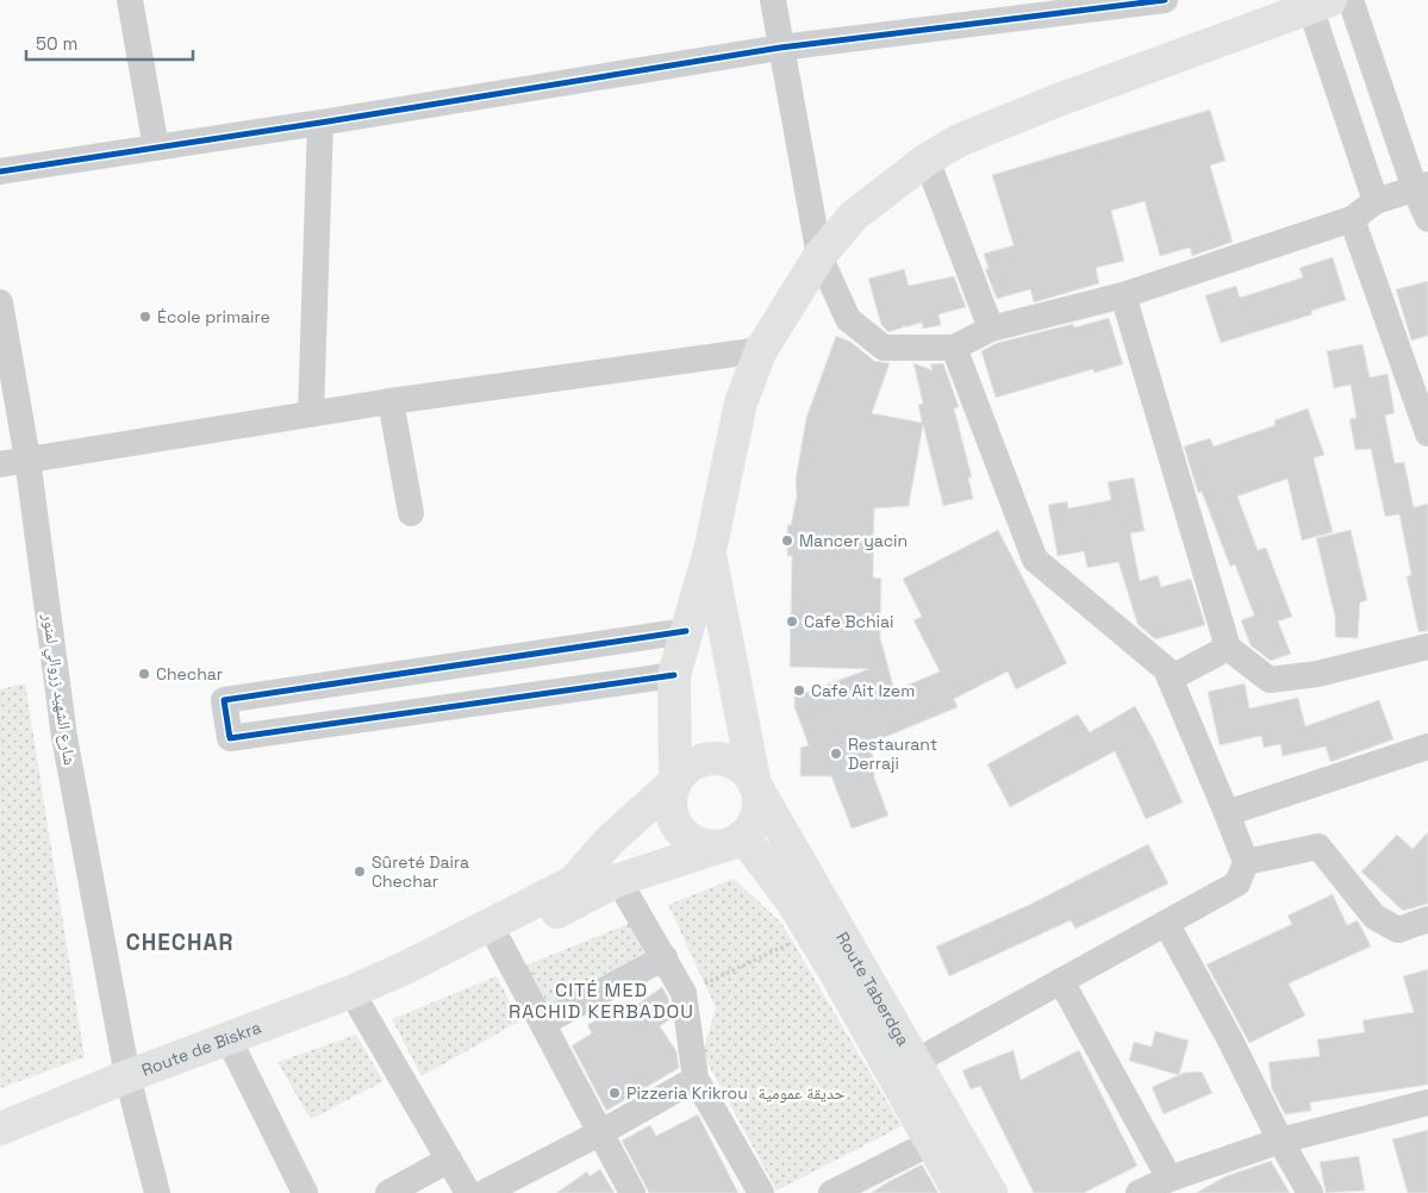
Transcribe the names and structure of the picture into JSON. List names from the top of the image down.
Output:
{
  "streets": {
    "main road": ["Route Taberdga", "Route de Biskra"],
    "street": ["شارع الشهيد زروالي لمنور"]
  },
  "crossings": [
    ["شارع الشهيد زروالي لمنور", "Route de Biskra"]
  ],
  "districts": ["CHECHAR", "CITÉ MED RACHID KERBADOU"],
  "parks": ["حديقة عمومية"],
  "places": [
    "École primaire",
    "Mancer yacin",
    "Cafe Bchiai",
    "Chechar",
    "Cafe Ait Izem",
    "Restaurant Derraji",
    "Sûreté Daira Chechar",
    "Pizzeria Krikrou"
  ],
  "scale_bar": "50 m"
}
